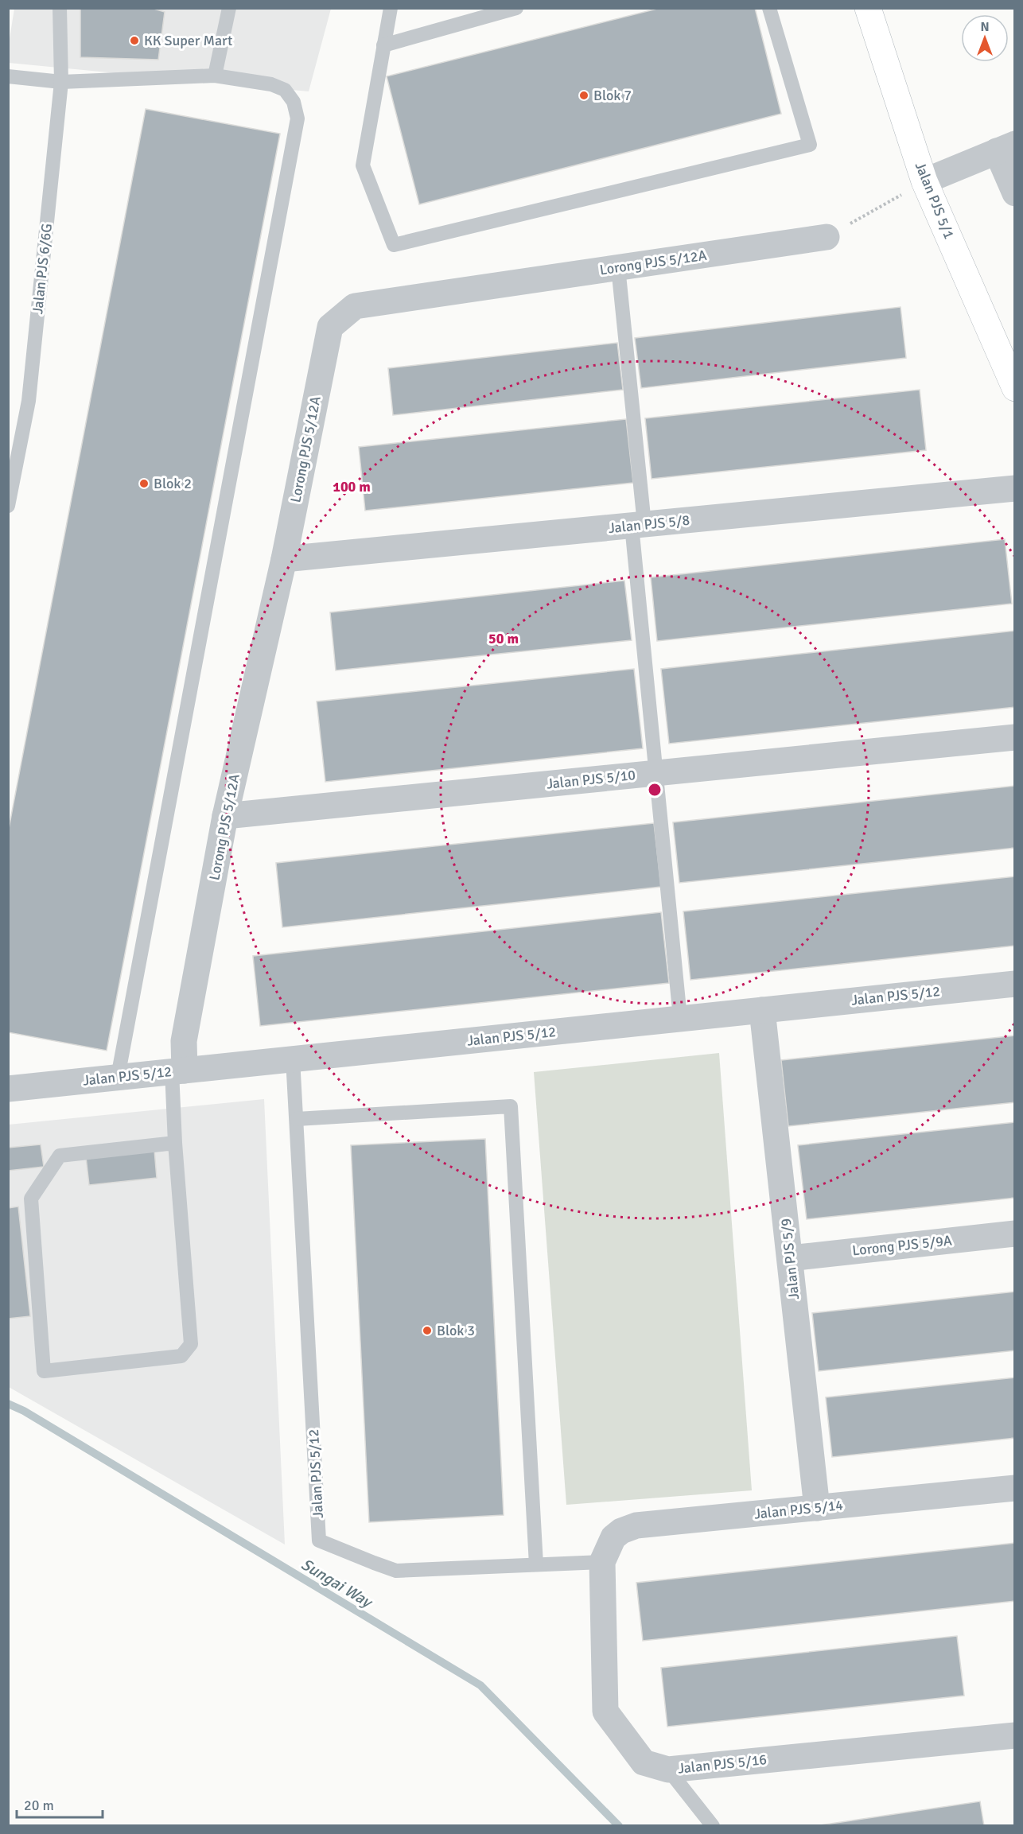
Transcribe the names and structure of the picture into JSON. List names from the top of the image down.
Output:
{
  "streets": {
    "street": [
      "Jalan PJS 5/1",
      "Lorong PJS 5/12A",
      "Jalan PJS 5/8",
      "Jalan PJS 5/10",
      "Jalan PJS 5/12",
      "Lorong PJS 5/9A",
      "Jalan PJS 5/9",
      "Jalan PJS 5/14",
      "Jalan PJS 5/16"
    ],
    "lane": ["Jalan PJS 6/6G"]
  },
  "crossings": [
    ["Lorong PJS 5/12A", "Jalan PJS 5/8"],
    ["Lorong PJS 5/12A", "Jalan PJS 5/10"],
    ["Lorong PJS 5/12A", "Jalan PJS 5/12"],
    ["Jalan PJS 5/12", "Jalan PJS 5/9"],
    ["Jalan PJS 5/12", "Jalan PJS 5/14"],
    ["Jalan PJS 5/12", "Jalan PJS 5/16"],
    ["Lorong PJS 5/9A", "Jalan PJS 5/9"],
    ["Jalan PJS 5/9", "Jalan PJS 5/14"],
    ["Jalan PJS 5/14", "Jalan PJS 5/16"]
  ],
  "water": ["Sungai Way"],
  "places": [
    "KK Super Mart",
    "Blok 7",
    "Blok 2",
    "Blok 3"
  ],
  "scale_bar": "20 m",
  "north": "top",
  "rings": ["100 m", "50 m"]
}
